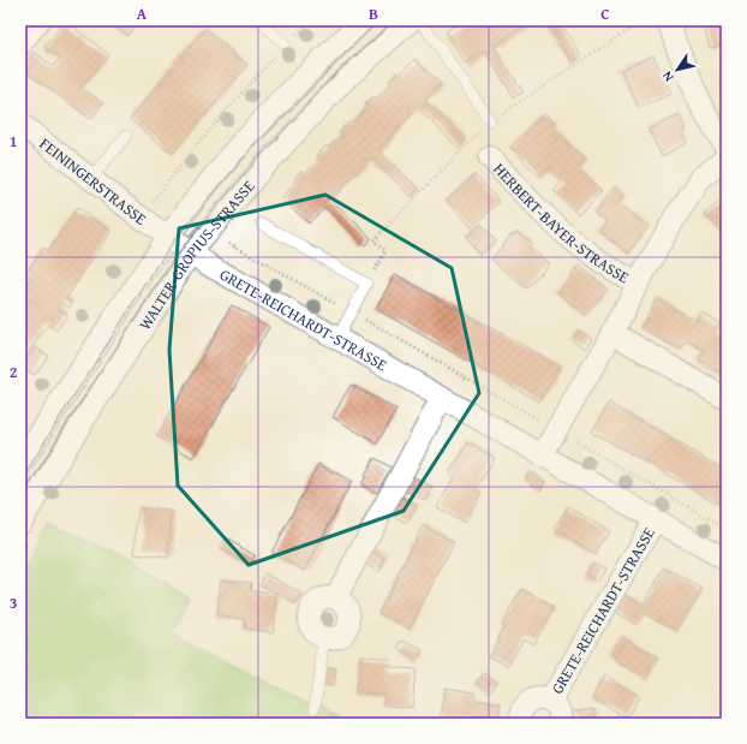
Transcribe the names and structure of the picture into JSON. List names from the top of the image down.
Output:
{
  "streets": {
    "street": [
      "FEININGERSTRASSE",
      "HERBERT-BAYER-STRASSE",
      "WALTER-GROPIUS-STRASSE",
      "GRETE-REICHARDT-STRASSE"
    ]
  },
  "crossings": [
    ["FEININGERSTRASSE", "WALTER-GROPIUS-STRASSE"],
    ["FEININGERSTRASSE", "GRETE-REICHARDT-STRASSE"],
    ["HERBERT-BAYER-STRASSE", "GRETE-REICHARDT-STRASSE"],
    ["WALTER-GROPIUS-STRASSE", "GRETE-REICHARDT-STRASSE"]
  ],
  "north": "bottom left",
  "grid": {
    "columns": ["A", "B", "C"],
    "rows": ["1", "2", "3"]
  }
}
